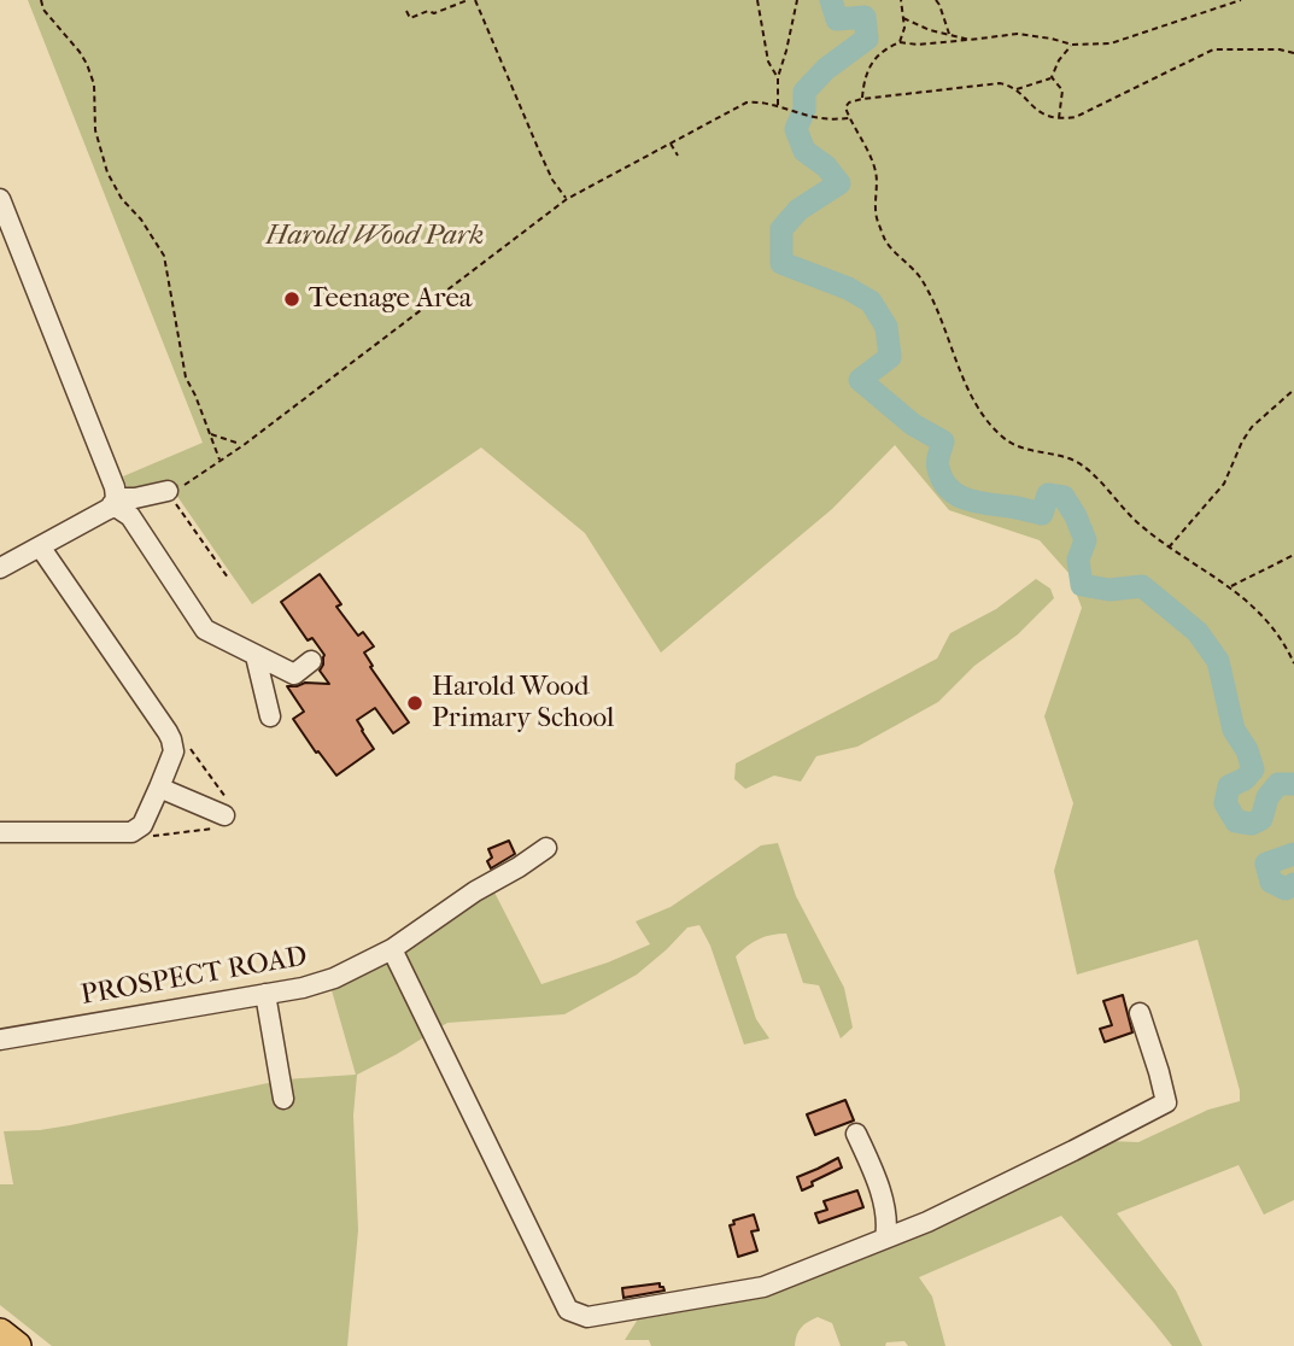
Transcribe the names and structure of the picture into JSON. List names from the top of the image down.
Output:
{
  "streets": {
    "street": ["PROSPECT ROAD"]
  },
  "parks": ["Harold Wood Park"],
  "places": ["Teenage Area", "Harold Wood Primary School"]
}
